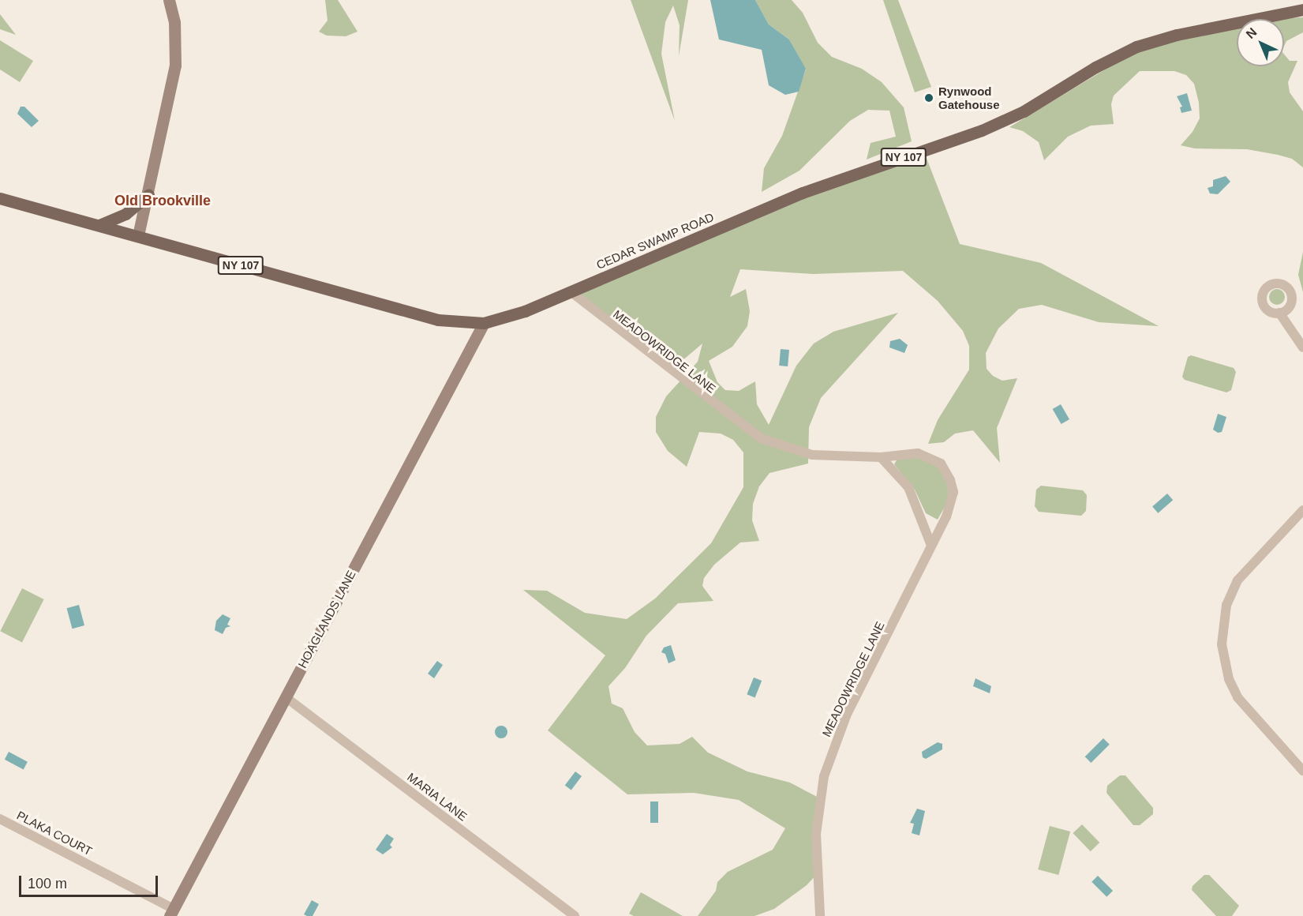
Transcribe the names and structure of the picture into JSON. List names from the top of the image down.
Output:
{
  "streets": {
    "main road": ["NY 107", "CEDAR SWAMP ROAD"],
    "street": [
      "MEADOWRIDGE LANE",
      "HOAGLANDS LANE",
      "MARIA LANE",
      "PLAKA COURT"
    ]
  },
  "crossings": [
    ["CEDAR SWAMP ROAD", "MEADOWRIDGE LANE"],
    ["CEDAR SWAMP ROAD", "HOAGLANDS LANE"],
    ["HOAGLANDS LANE", "MARIA LANE"],
    ["HOAGLANDS LANE", "PLAKA COURT"]
  ],
  "districts": ["Old Brookville"],
  "places": ["Rynwood Gatehouse"],
  "scale_bar": "100 m",
  "north": "top left"
}
